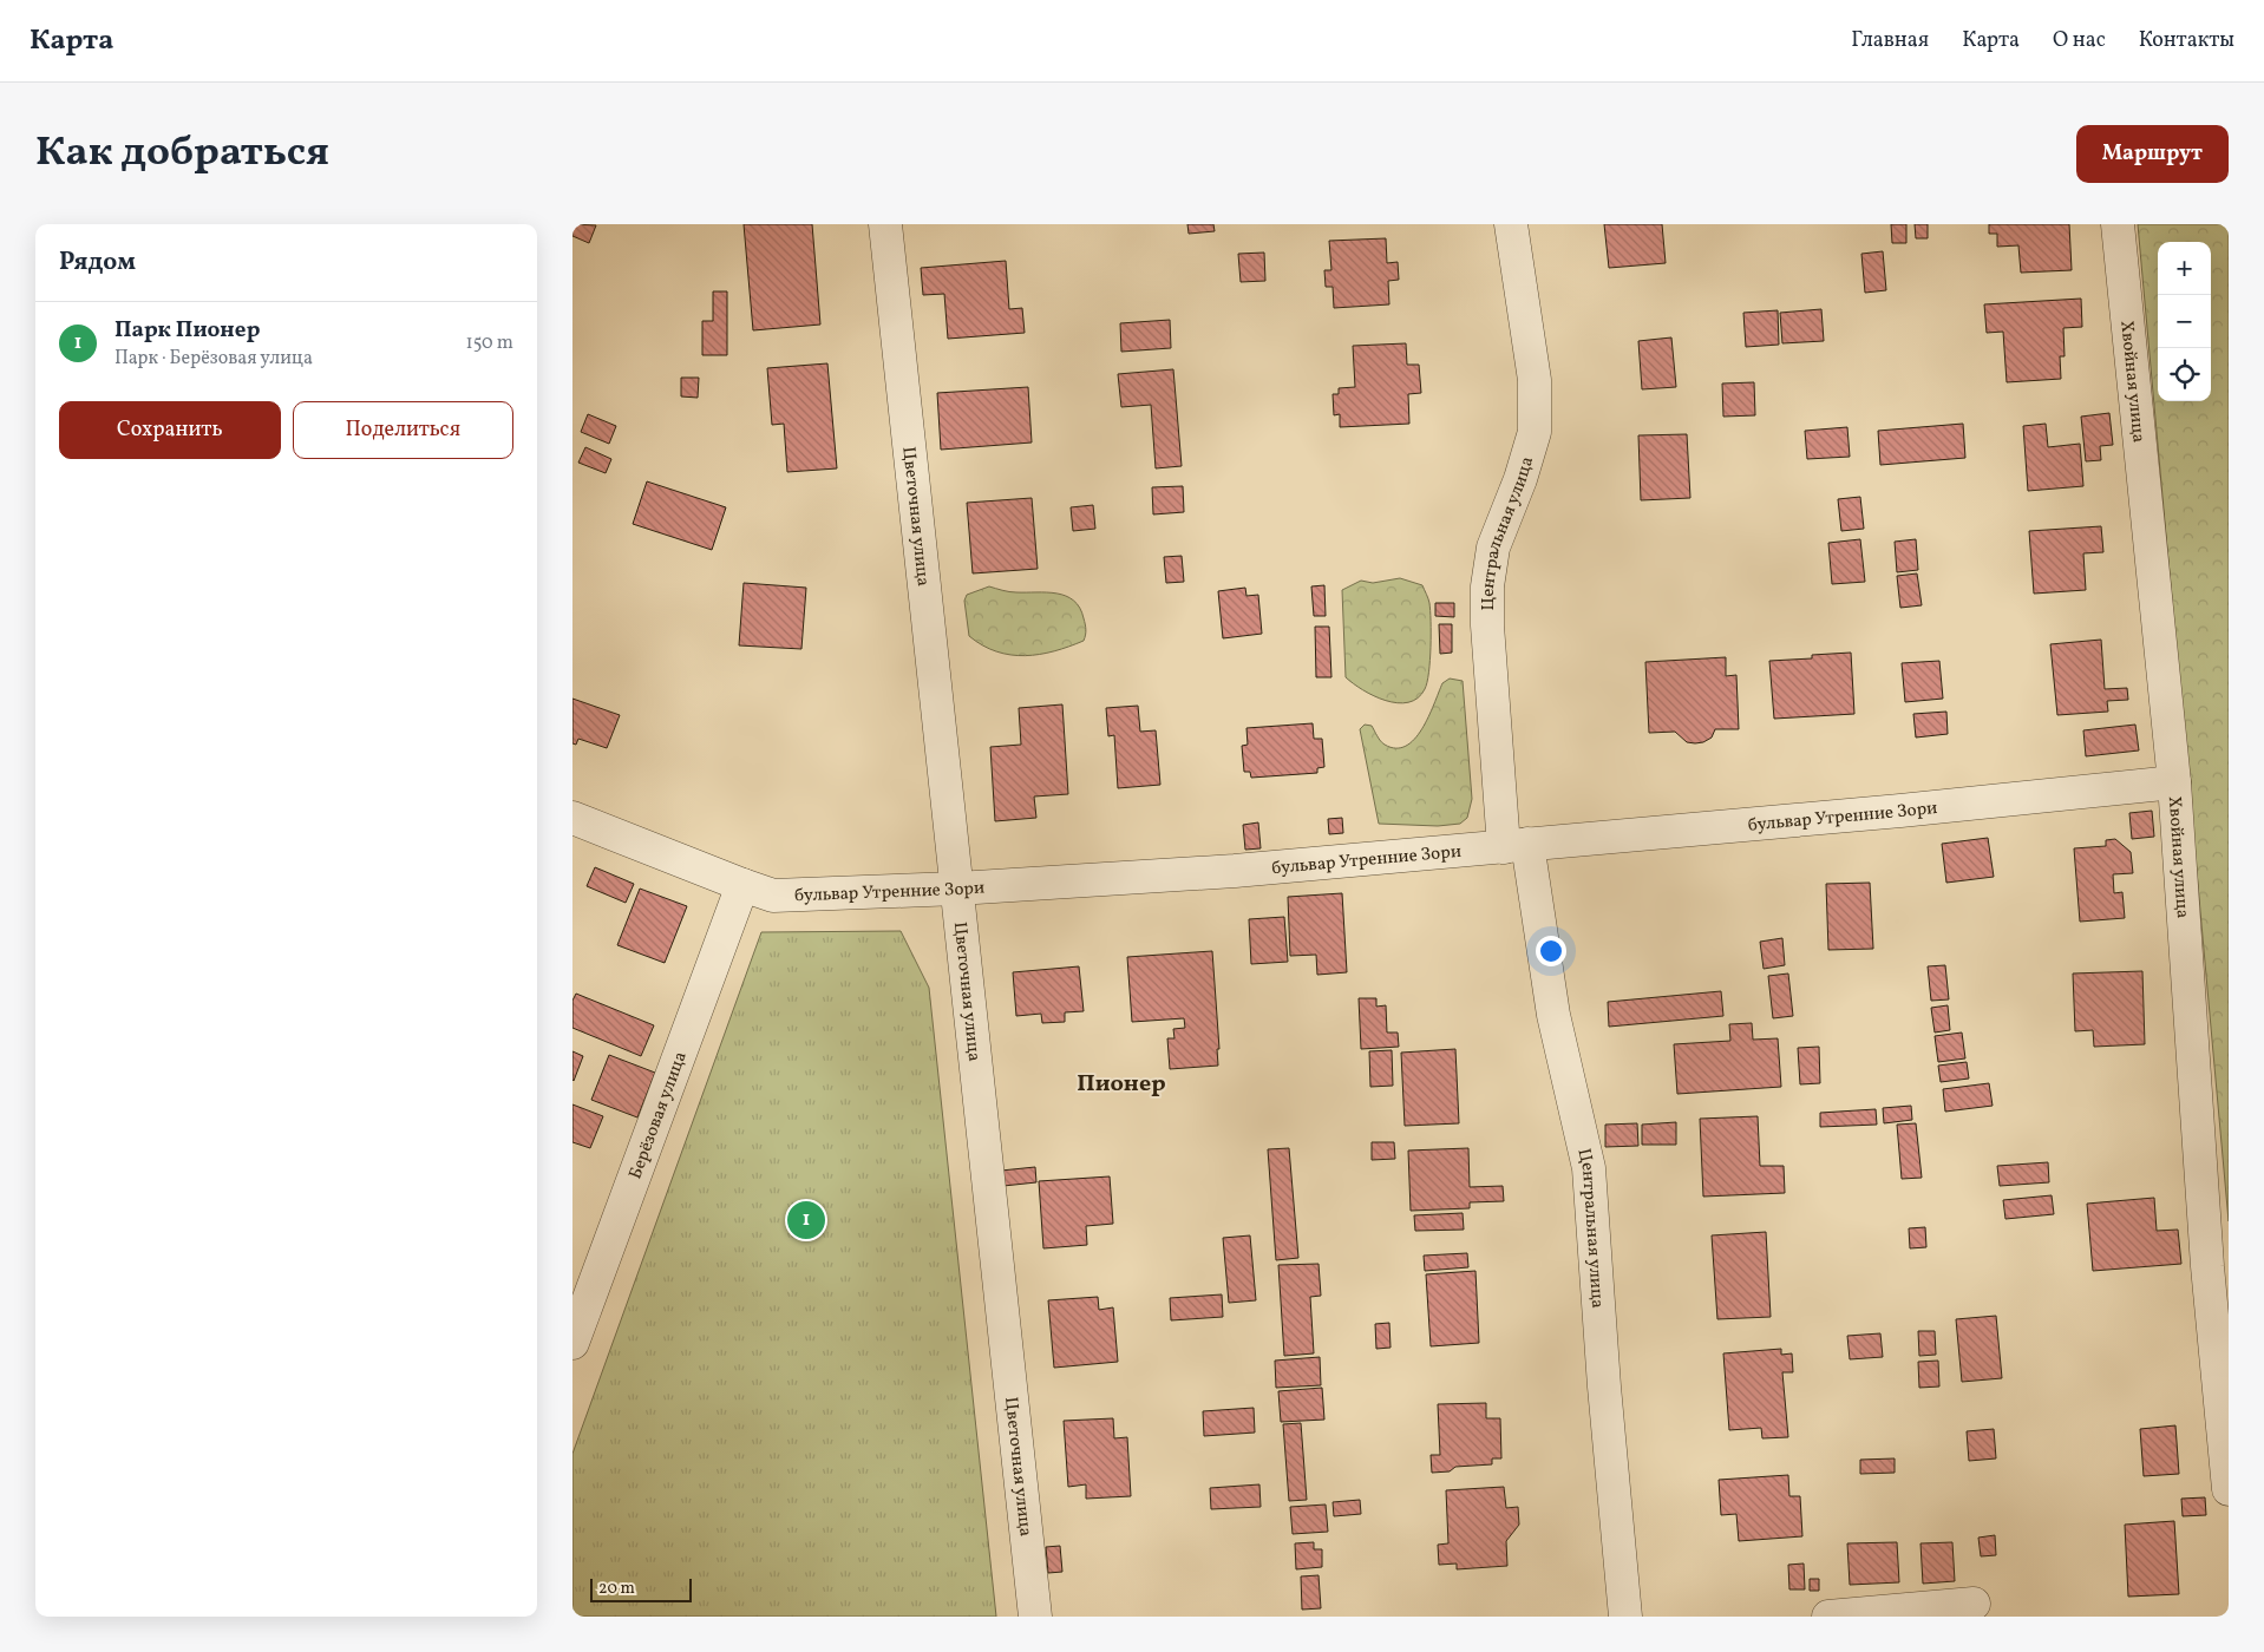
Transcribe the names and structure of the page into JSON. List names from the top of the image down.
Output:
{
  "streets": {
    "street": [
      "Хвойная улица",
      "Цветочная улица",
      "Центральная улица",
      "бульвар Утренние Зори",
      "Берёзовая улица"
    ]
  },
  "crossings": [
    ["Хвойная улица", "бульвар Утренние Зори"],
    ["Цветочная улица", "бульвар Утренние Зори"],
    ["Центральная улица", "бульвар Утренние Зори"],
    ["бульвар Утренние Зори", "Берёзовая улица"]
  ],
  "districts": ["Пионер"],
  "scale_bar": "20 m",
  "page": {
    "header": "Карта",
    "nav": [
      "Главная",
      "Карта",
      "О нас",
      "Контакты"
    ],
    "title": "Как добраться",
    "buttons": [
      "Маршрут",
      ["Сохранить", "Поделиться"]
    ],
    "heading": "Рядом",
    "map_buttons": ["+", "−"],
    "list": [
      {
        "mark": "1",
        "name": "Парк Пионер",
        "note": "Парк · Берёзовая улица",
        "value": "150 m"
      }
    ],
    "pins": "1",
    "scale": "20 m"
  }
}
